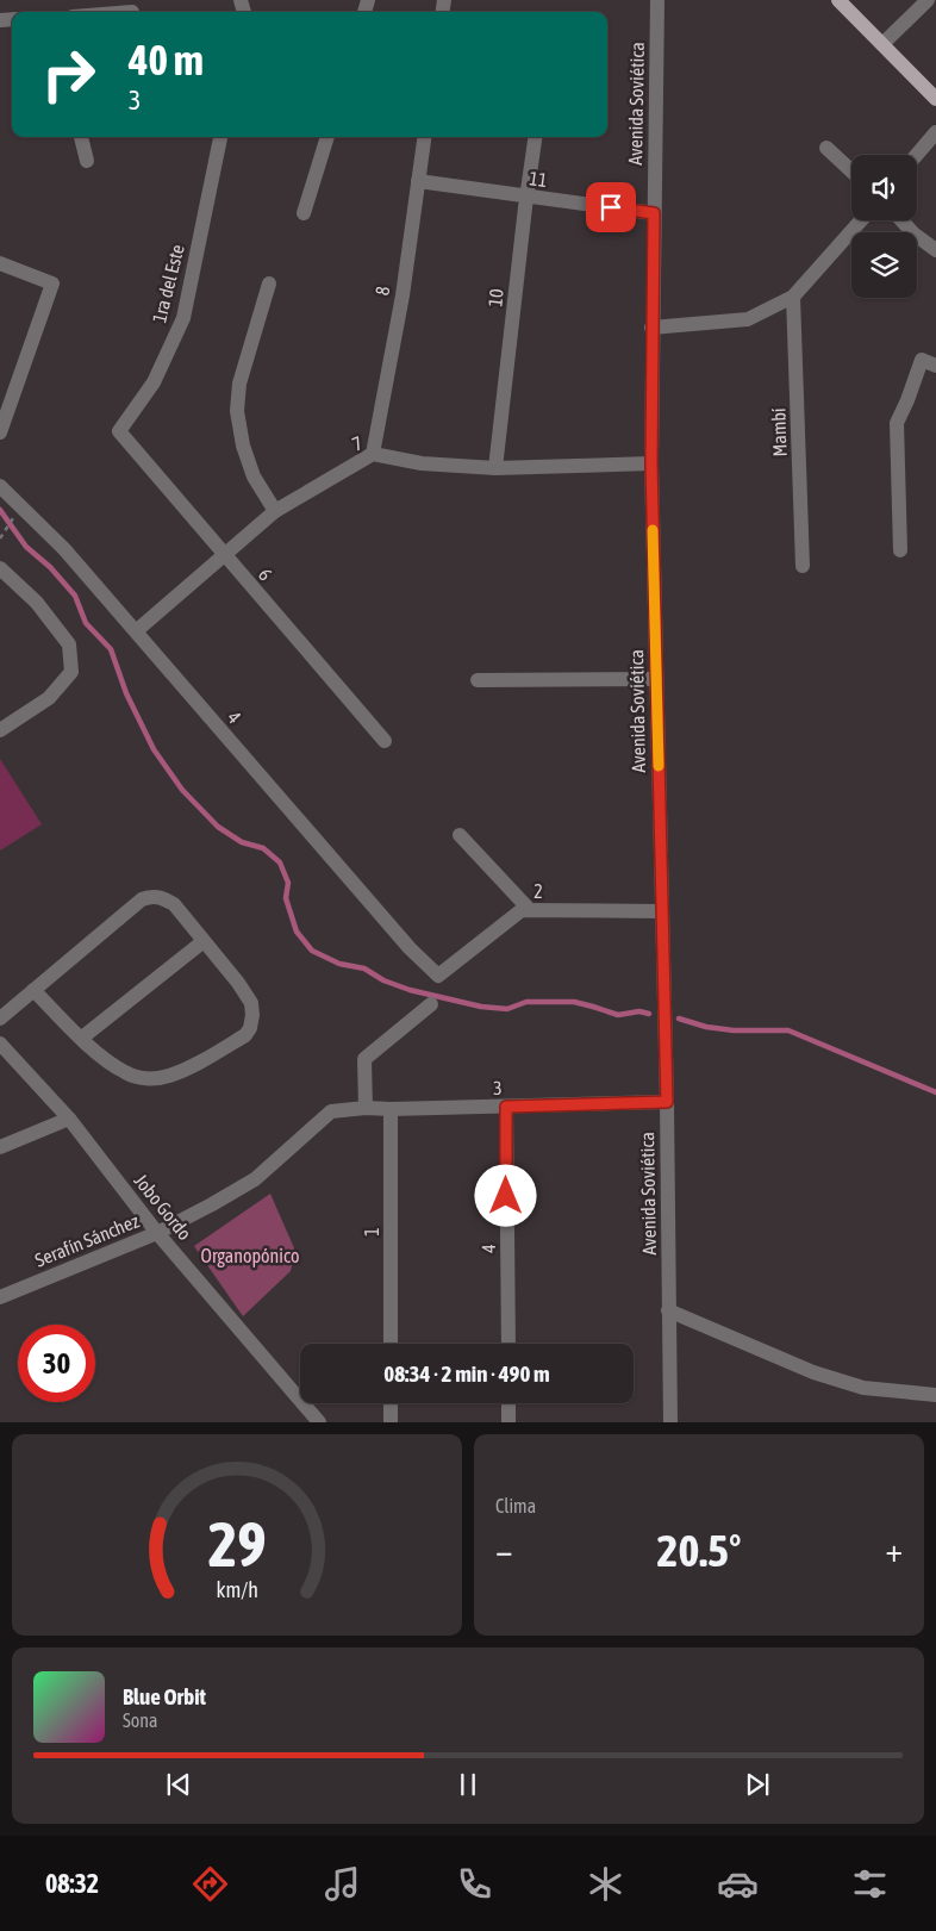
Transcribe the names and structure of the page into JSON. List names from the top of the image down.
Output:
{
  "streets": {
    "street": [
      "Avenida Soviética",
      "11",
      "1ra del Este",
      "8",
      "10",
      "Mambí",
      "7",
      "6",
      "4",
      "2",
      "3",
      "Jobo Gordo",
      "1",
      "Serafín Sánchez"
    ]
  },
  "crossings": [
    ["Avenida Soviética", "11"],
    ["Avenida Soviética", "7"],
    ["Avenida Soviética", "2"],
    ["Avenida Soviética", "3"],
    ["11", "8"],
    ["11", "10"],
    ["1ra del Este", "6"],
    ["8", "7"],
    ["10", "7"],
    ["7", "6"],
    ["7", "4"],
    ["4", "2"],
    ["4", "3"],
    ["3", "1"],
    ["3", "Serafín Sánchez"],
    ["Jobo Gordo", "Serafín Sánchez"]
  ],
  "parks": ["Organopónico"],
  "page": {
    "turn": ["40 m", "3"],
    "limit": "30",
    "trip": "08:34 · 2 min · 490 m",
    "tile": "Clima",
    "heat": ["−", "20.5°", "+"],
    "song": ["Blue Orbit", "Sona"],
    "tabs": "08:32",
    "gauge": ["29", "km/h"]
  }
}
